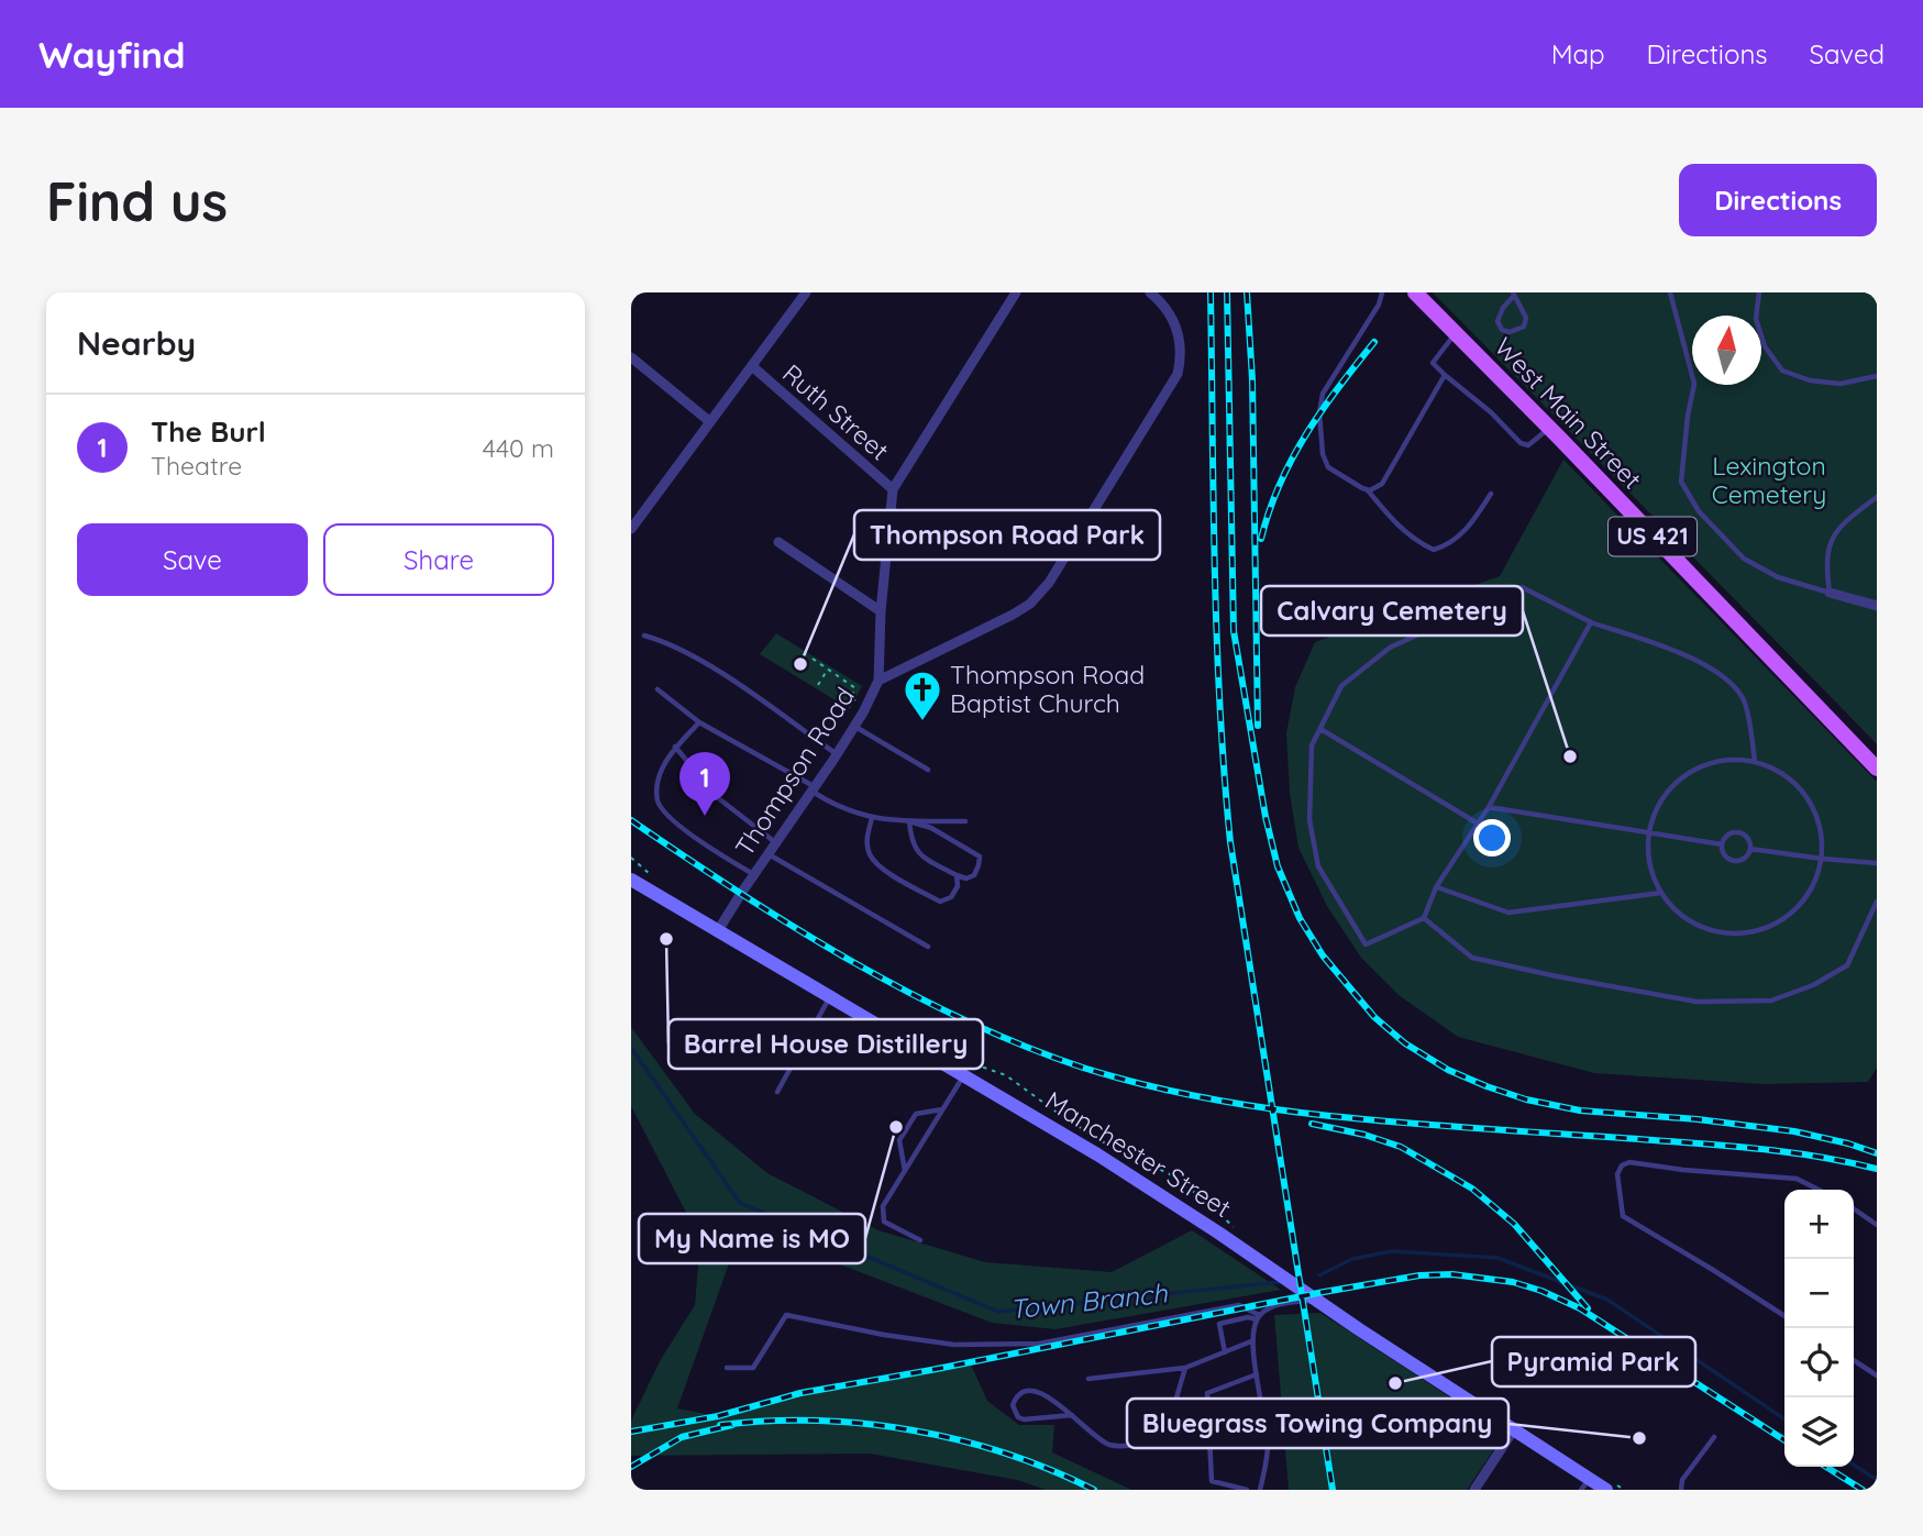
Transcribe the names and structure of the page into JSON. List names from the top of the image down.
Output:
{
  "streets": {
    "main road": ["West Main Street", "US 421", "Manchester Street"],
    "street": ["Ruth Street", "Thompson Road"]
  },
  "crossings": [
    ["Ruth Street", "Thompson Road"],
    ["Thompson Road", "Manchester Street"]
  ],
  "water": ["Town Branch"],
  "parks": ["Lexington Cemetery"],
  "places": {
    "other": [
      "Thompson Road Park",
      "Calvary Cemetery",
      "Barrel House Distillery",
      "My Name is MO",
      "Pyramid Park",
      "Bluegrass Towing Company"
    ],
    "church": ["Thompson Road Baptist Church"]
  },
  "north": "top",
  "page": {
    "header": "Wayfind",
    "nav": ["Map", "Directions", "Saved"],
    "buttons": [
      "Directions",
      ["Save", "Share"]
    ],
    "title": "Find us",
    "heading": "Nearby",
    "list": [
      {
        "mark": "1",
        "name": "The Burl",
        "note": "Theatre",
        "value": "440 m"
      }
    ],
    "pins": "1",
    "map_buttons": ["+", "−"]
  }
}
